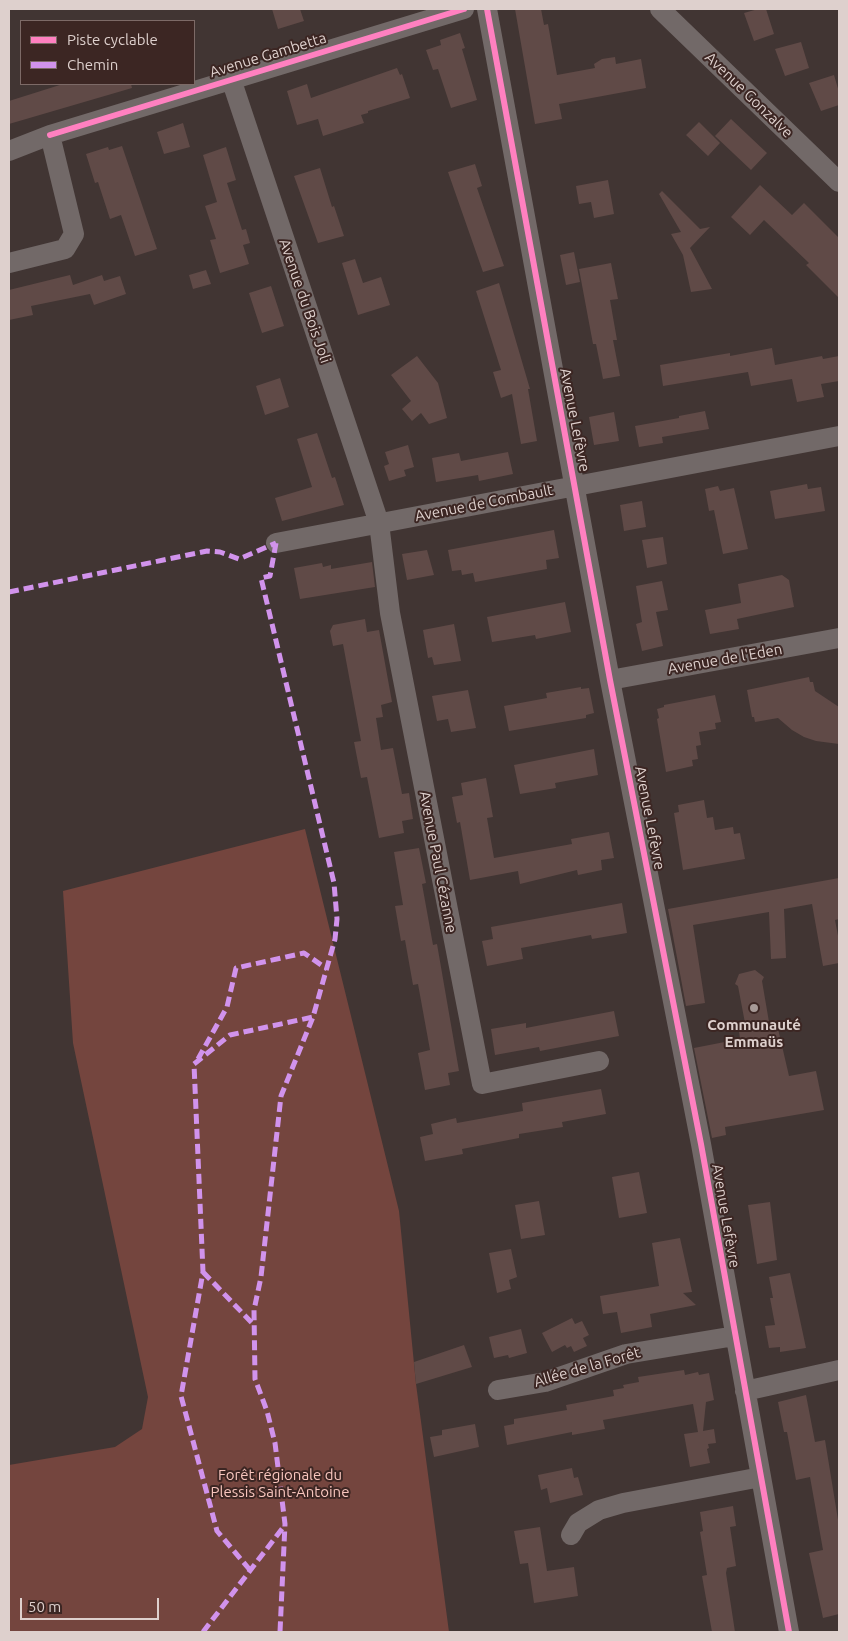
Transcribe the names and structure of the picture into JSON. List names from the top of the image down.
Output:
{
  "streets": {
    "street": [
      "Avenue Gambetta",
      "Avenue Gonzalve",
      "Avenue du Bois Joli",
      "Avenue Lefèvre",
      "Avenue de Combault",
      "Avenue de l'Eden",
      "Avenue Paul Cézanne",
      "Allée de la Forêt"
    ]
  },
  "crossings": [
    ["Avenue Gambetta", "Avenue du Bois Joli"],
    ["Avenue du Bois Joli", "Avenue de Combault"],
    ["Avenue du Bois Joli", "Avenue Paul Cézanne"],
    ["Avenue Lefèvre", "Avenue de Combault"],
    ["Avenue Lefèvre", "Avenue de l'Eden"],
    ["Avenue Lefèvre", "Allée de la Forêt"],
    ["Avenue de Combault", "Avenue Paul Cézanne"]
  ],
  "parks": ["Forêt régionale du Plessis Saint-Antoine"],
  "places": ["Communauté Emmaüs"],
  "legend": ["Piste cyclable", "Chemin"],
  "scale_bar": "50 m"
}
